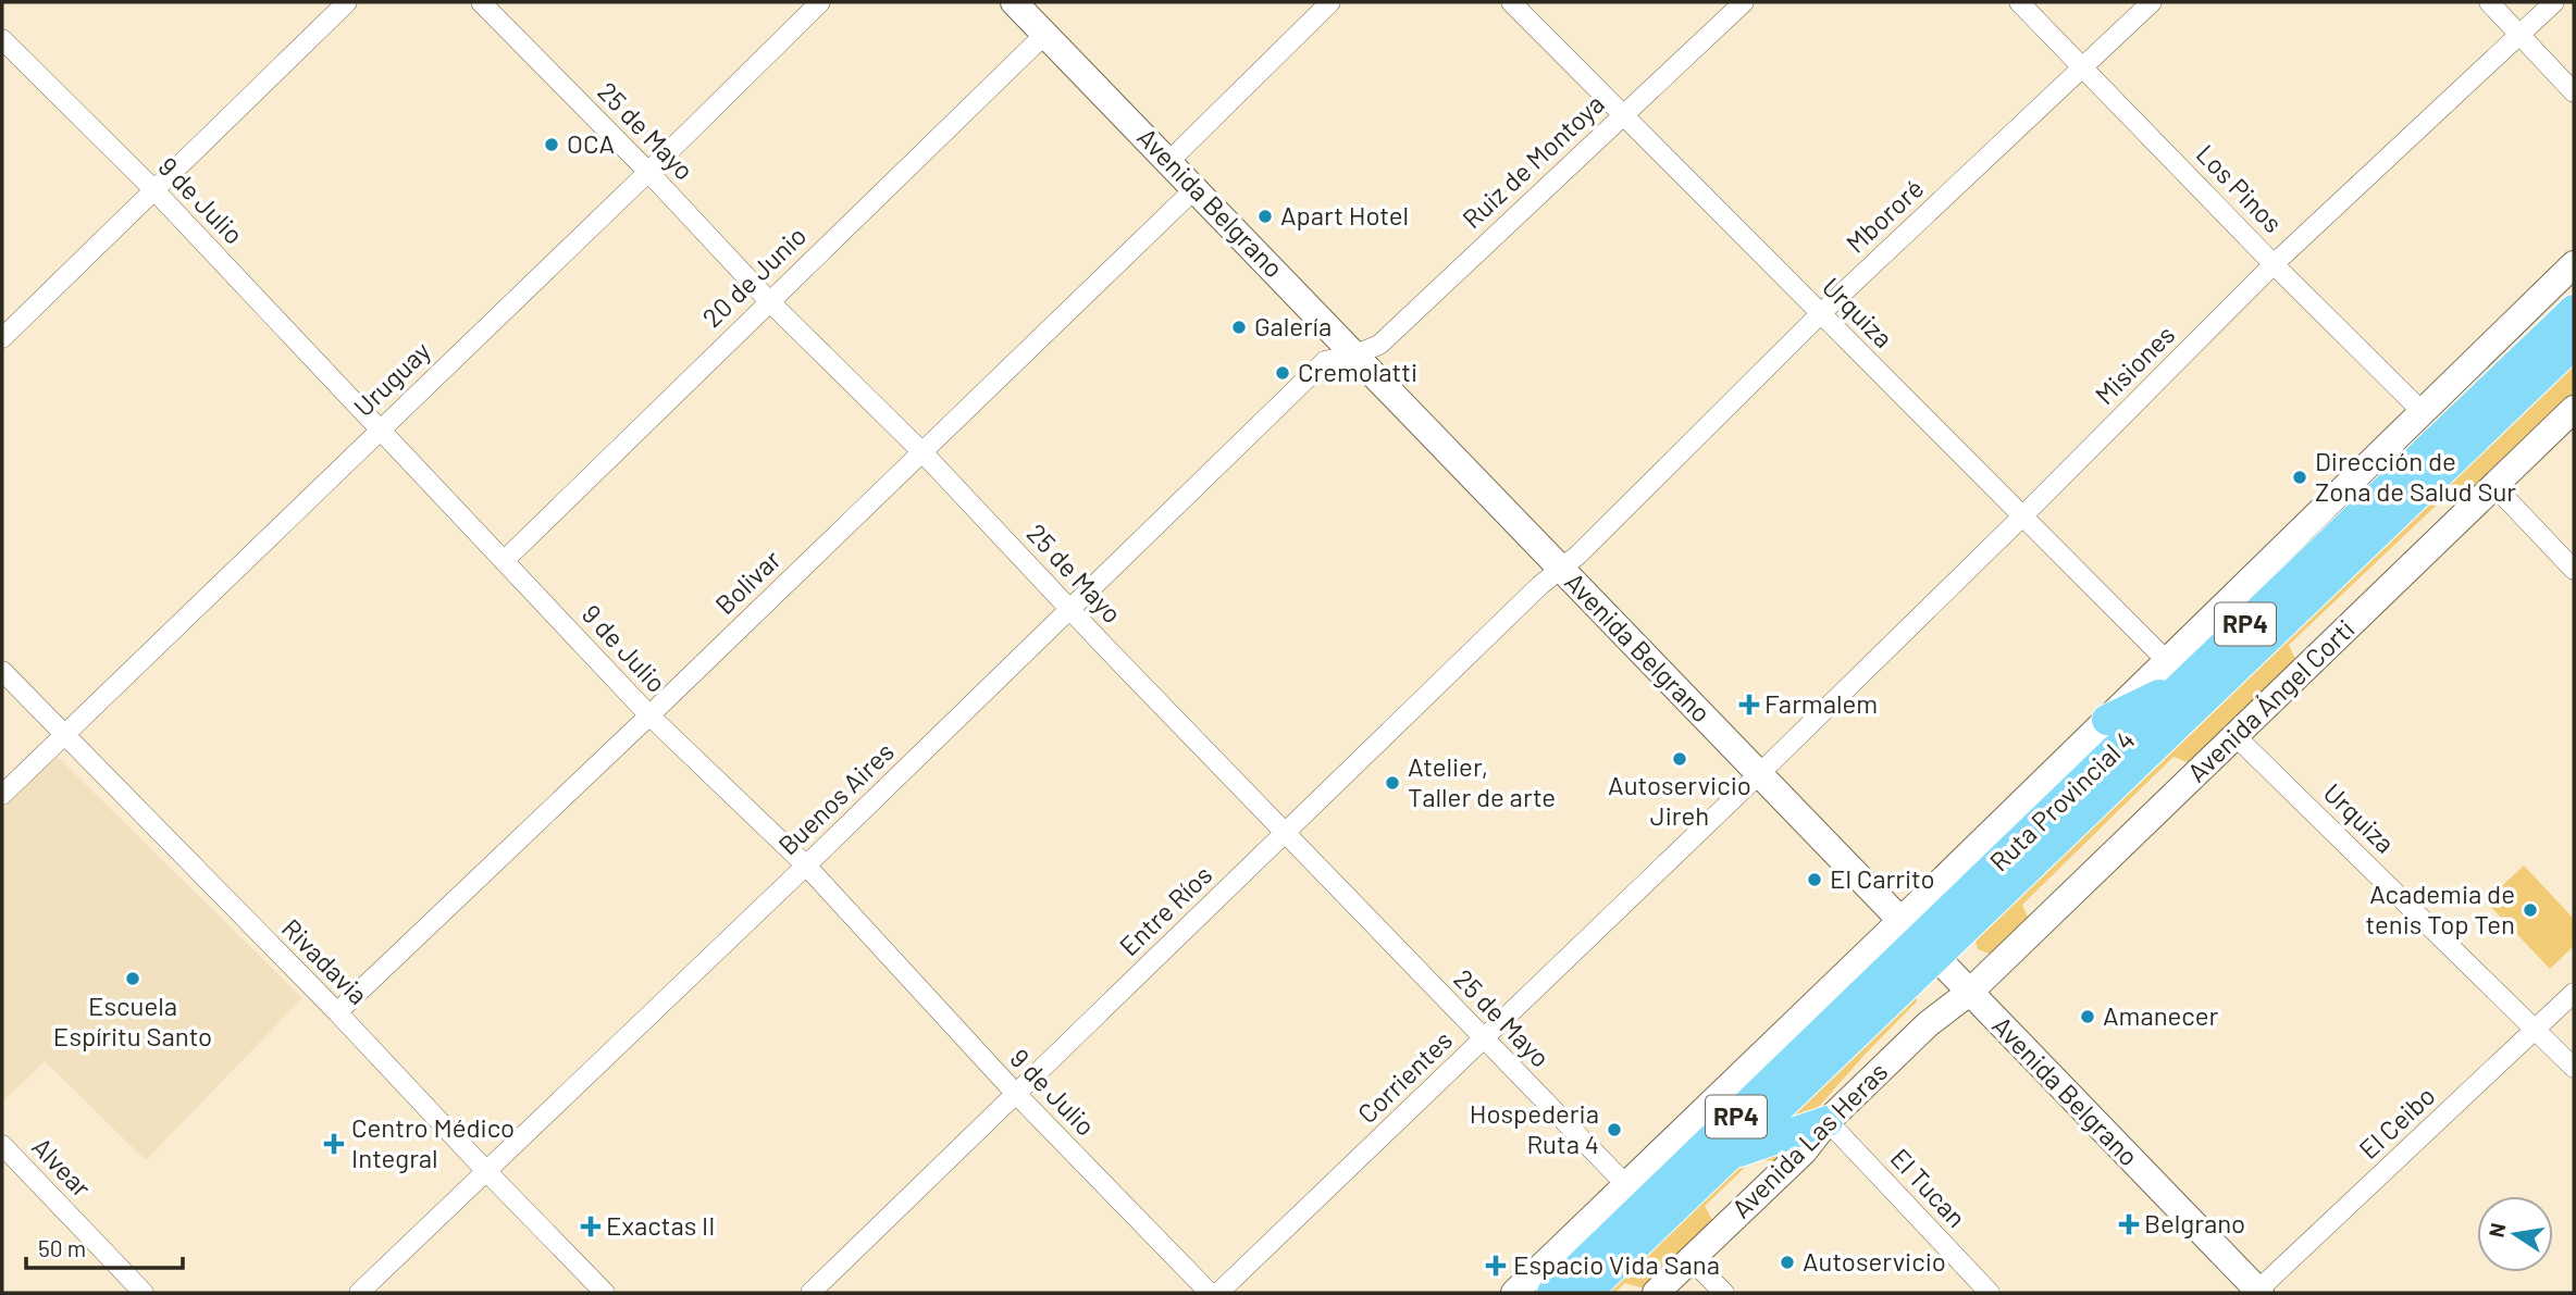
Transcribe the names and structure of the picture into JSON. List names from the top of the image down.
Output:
{
  "streets": {
    "main road": [
      "Avenida Belgrano",
      "RP4",
      "Avenida Ángel Corti",
      "Ruta Provincial 4",
      "Avenida Las Heras"
    ],
    "street": [
      "25 de Mayo",
      "Ruiz de Montoya",
      "Los Pinos",
      "9 de Julio",
      "Mbororé",
      "20 de Junio",
      "Urquiza",
      "Misiones",
      "Uruguay",
      "Bolivar",
      "Buenos Aires",
      "Entre Ríos",
      "Rivadavia",
      "Corrientes",
      "El Ceibo",
      "Alvear",
      "El Tucan"
    ]
  },
  "crossings": [
    ["25 de Mayo", "20 de Junio"],
    ["25 de Mayo", "Uruguay"],
    ["25 de Mayo", "Bolivar"],
    ["25 de Mayo", "Buenos Aires"],
    ["25 de Mayo", "Entre Ríos"],
    ["25 de Mayo", "Corrientes"],
    ["Ruiz de Montoya", "Avenida Belgrano"],
    ["Ruiz de Montoya", "Urquiza"],
    ["Ruiz de Montoya", "Buenos Aires"],
    ["Los Pinos", "Mbororé"],
    ["Los Pinos", "Misiones"],
    ["9 de Julio", "20 de Junio"],
    ["9 de Julio", "Uruguay"],
    ["9 de Julio", "Bolivar"],
    ["9 de Julio", "Buenos Aires"],
    ["9 de Julio", "Entre Ríos"],
    ["Avenida Belgrano", "Mbororé"],
    ["Avenida Belgrano", "20 de Junio"],
    ["Avenida Belgrano", "Misiones"],
    ["Avenida Belgrano", "Bolivar"],
    ["Avenida Belgrano", "Avenida Ángel Corti"],
    ["Avenida Belgrano", "Buenos Aires"],
    ["Avenida Belgrano", "Ruta Provincial 4"],
    ["Avenida Belgrano", "Entre Ríos"],
    ["Avenida Belgrano", "Corrientes"],
    ["Avenida Belgrano", "El Ceibo"],
    ["Avenida Belgrano", "Avenida Las Heras"],
    ["Mbororé", "Urquiza"],
    ["Mbororé", "Entre Ríos"],
    ["Urquiza", "Misiones"],
    ["Urquiza", "Avenida Ángel Corti"],
    ["Urquiza", "Ruta Provincial 4"],
    ["Urquiza", "El Ceibo"],
    ["Misiones", "Corrientes"],
    ["Uruguay", "Rivadavia"],
    ["Bolivar", "Rivadavia"],
    ["Avenida Ángel Corti", "Avenida Las Heras"],
    ["Buenos Aires", "Rivadavia"],
    ["Avenida Las Heras", "El Tucan"]
  ],
  "places": {
    "other": [
      "OCA",
      "Apart Hotel",
      "Galería",
      "Cremolatti",
      "Dirección de Zona de Salud Sur",
      "Autoservicio Jireh",
      "Atelier, Taller de arte",
      "El Carrito",
      "Academia de tenis Top Ten",
      "Escuela Espíritu Santo",
      "Amanecer",
      "Hospederia Ruta 4",
      "Autoservicio"
    ],
    "health": [
      "Farmalem",
      "Centro Médico Integral",
      "Belgrano",
      "Exactas II",
      "Espacio Vida Sana"
    ]
  },
  "scale_bar": "50 m",
  "north": "left"
}
